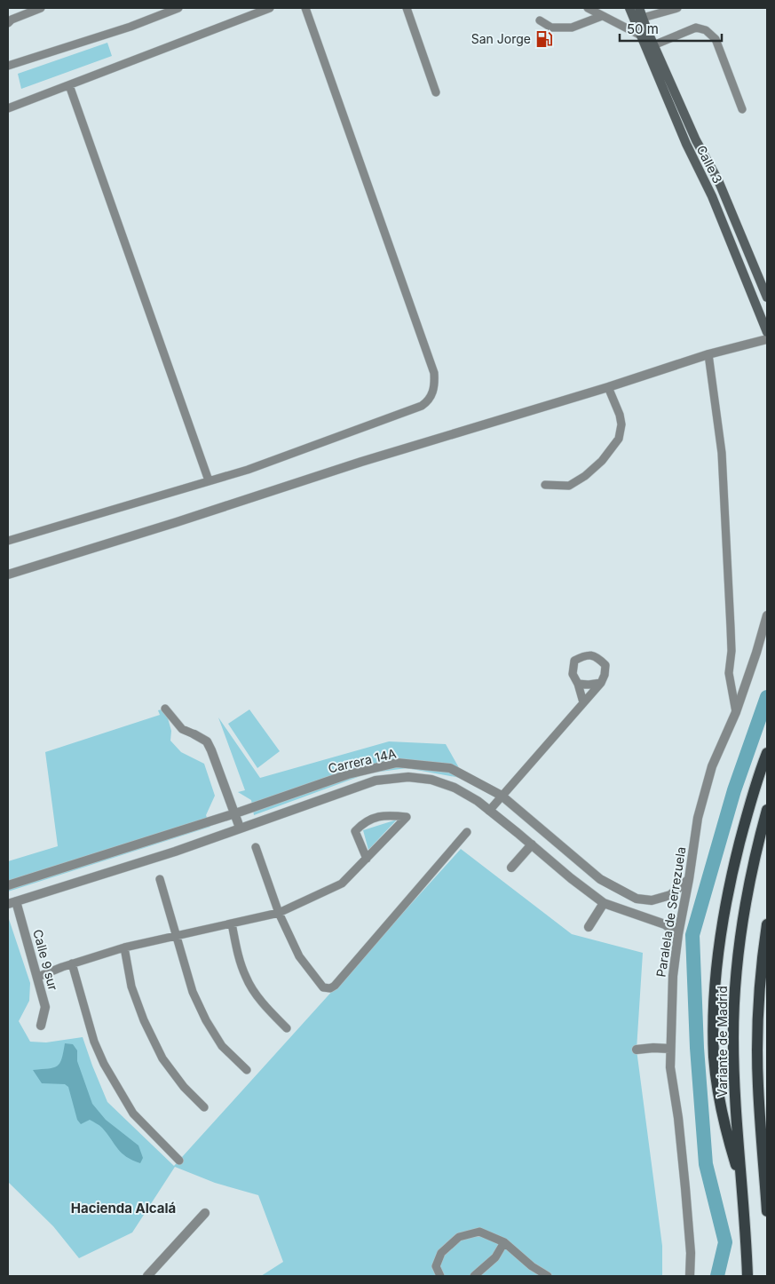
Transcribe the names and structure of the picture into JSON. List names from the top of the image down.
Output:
{
  "streets": {
    "main road": ["Calle 3", "Variante de Madrid"],
    "street": ["Carrera 14A", "Paralela de Serrezuela", "Calle 9 sur"]
  },
  "crossings": [
    ["Carrera 14A", "Paralela de Serrezuela"],
    ["Carrera 14A", "Calle 9 sur"]
  ],
  "districts": ["Hacienda Alcalá"],
  "places": {
    "fuel station": ["San Jorge"]
  },
  "scale_bar": "50 m"
}
